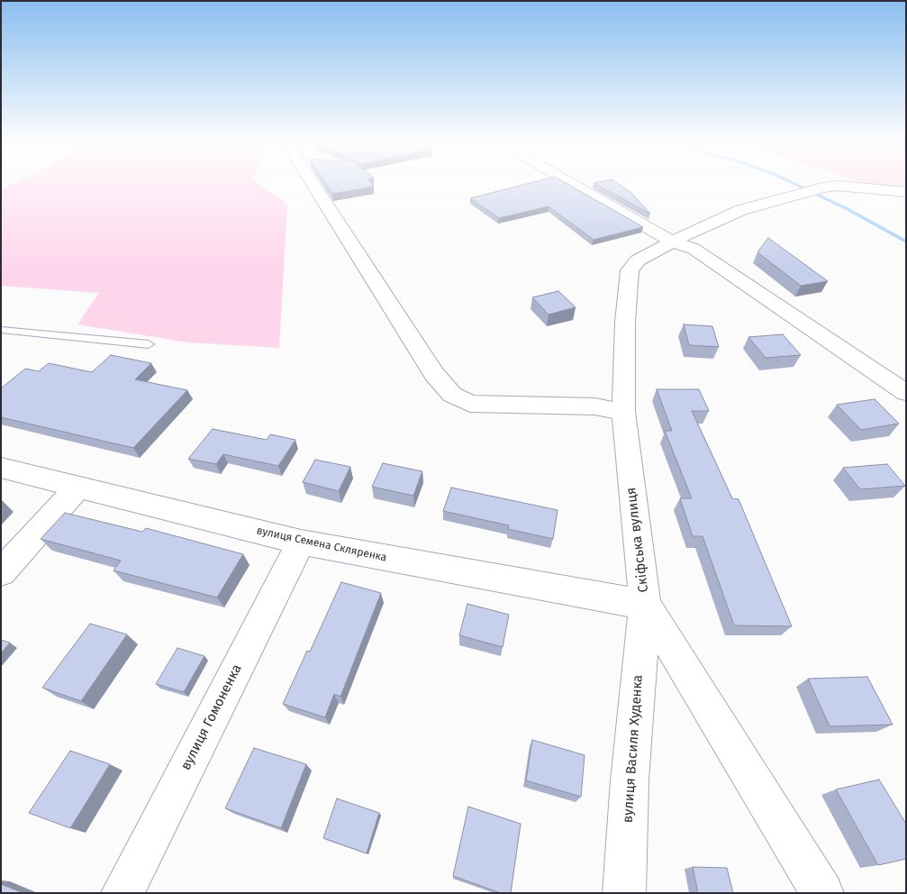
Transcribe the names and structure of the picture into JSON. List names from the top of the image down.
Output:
{
  "streets": {
    "street": [
      "Скіфська вулиця",
      "вулиця Семена Скляренка",
      "вулиця Гомоненка",
      "вулиця Василя Худенка"
    ]
  },
  "crossings": [
    ["Скіфська вулиця", "вулиця Семена Скляренка"],
    ["Скіфська вулиця", "вулиця Василя Худенка"],
    ["вулиця Семена Скляренка", "вулиця Гомоненка"],
    ["вулиця Семена Скляренка", "вулиця Василя Худенка"]
  ]
}
